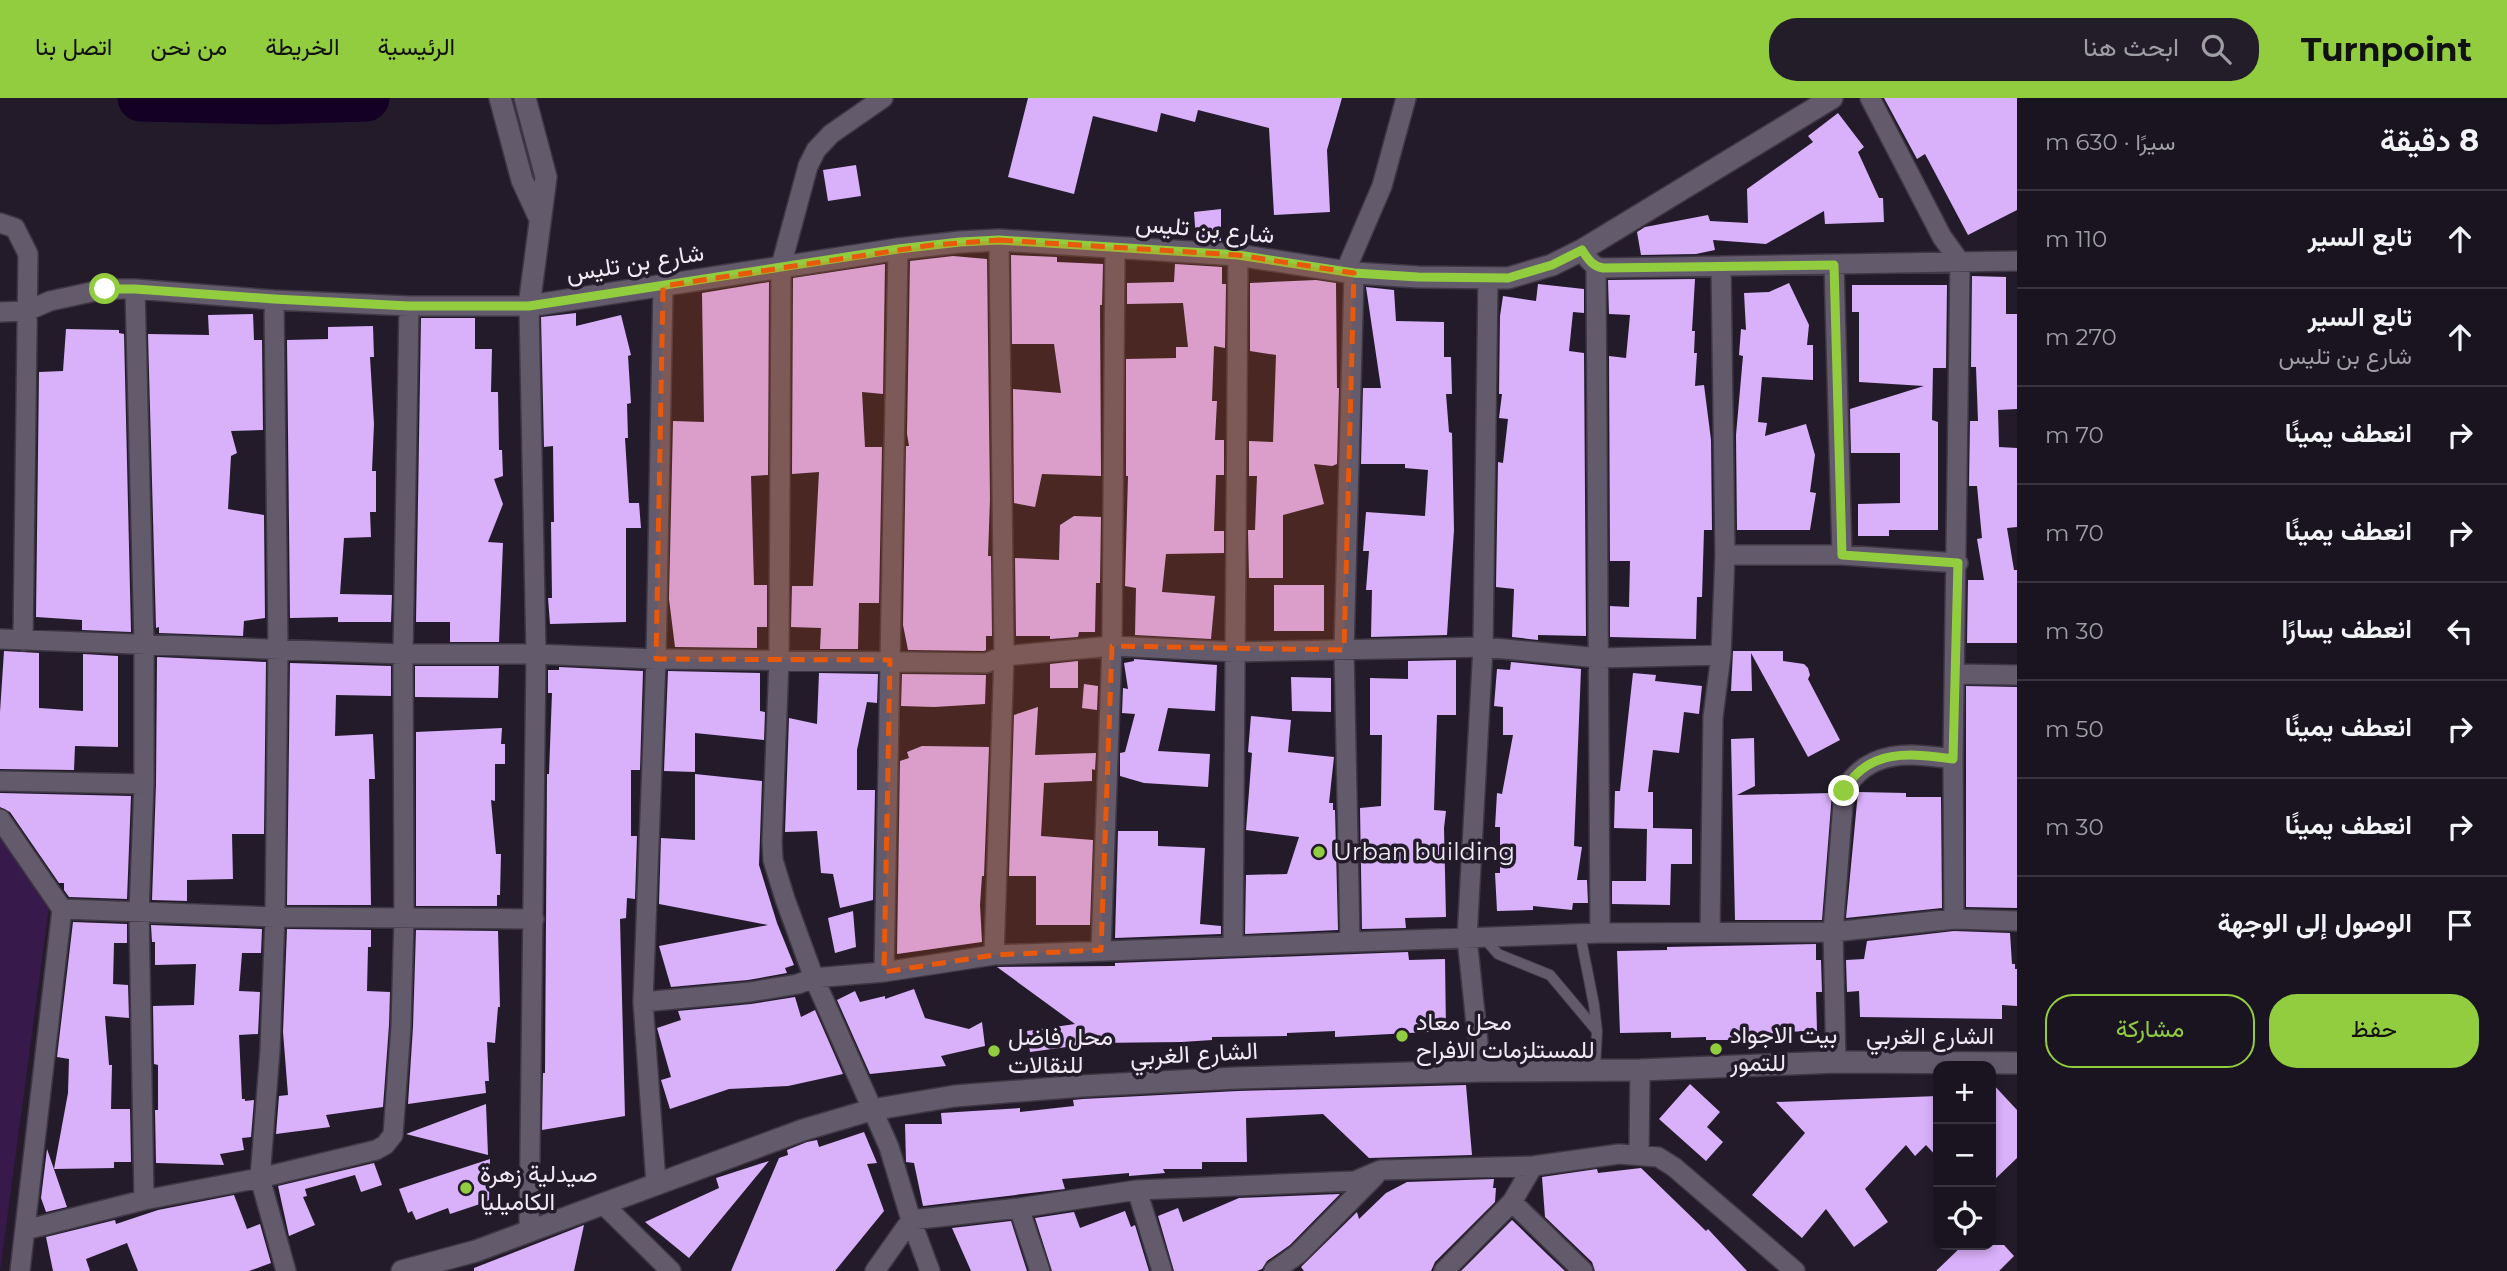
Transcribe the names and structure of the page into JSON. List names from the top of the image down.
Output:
{
  "streets": {
    "street": ["شارع بن تليس", "الشارع الغربي"]
  },
  "places": [
    "Urban building",
    "محل معاد للمستلزمات الافراح",
    "بيت الاجواد للتمور",
    "محل فاضل للنقالات",
    "صيدلية زهرة الكاميليا"
  ],
  "page": {
    "header": "Turnpoint",
    "search": "ابحث هنا",
    "nav": [
      "الرئيسية",
      "الخريطة",
      "من نحن",
      "اتصل بنا"
    ],
    "heading": ["8 دقيقة", "سيرًا · 630 m"],
    "list": [
      ["تابع السير", "110 m"],
      ["تابع السير", "شارع بن تليس", "270 m"],
      ["انعطف يمينًا", "70 m"],
      ["انعطف يمينًا", "70 m"],
      ["انعطف يسارًا", "30 m"],
      ["انعطف يمينًا", "50 m"],
      ["انعطف يمينًا", "30 m"],
      "الوصول إلى الوجهة"
    ],
    "buttons": ["حفظ", "مشاركة"],
    "map_buttons": ["+", "−"]
  }
}
